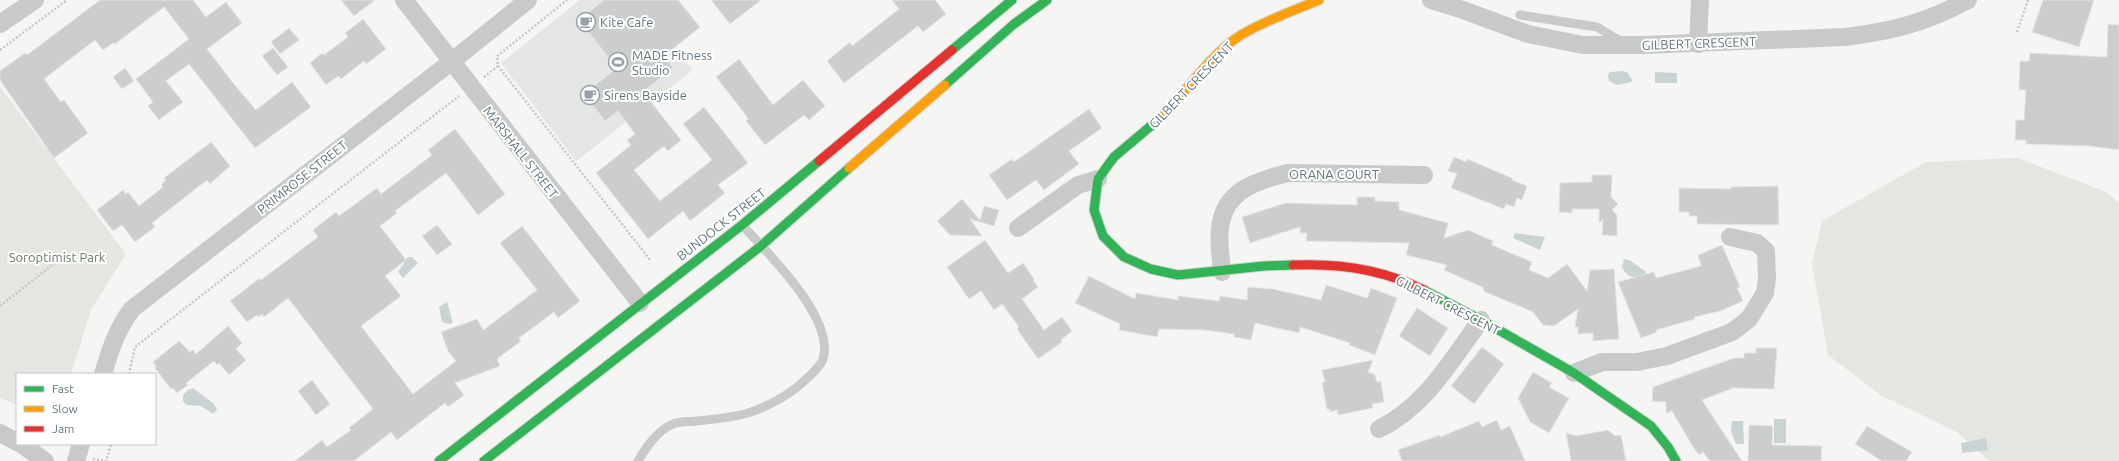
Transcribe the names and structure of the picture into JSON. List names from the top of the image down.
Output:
{
  "streets": {
    "main road": ["GILBERT CRESCENT", "BUNDOCK STREET"],
    "street": ["MARSHALL STREET", "ORANA COURT", "PRIMROSE STREET"]
  },
  "crossings": [
    ["GILBERT CRESCENT", "ORANA COURT"],
    ["MARSHALL STREET", "PRIMROSE STREET"],
    ["MARSHALL STREET", "BUNDOCK STREET"]
  ],
  "parks": ["Soroptimist Park"],
  "places": {
    "cafe": ["Kite Cafe", "Sirens Bayside"],
    "sports": ["MADE Fitness Studio"]
  },
  "legend": ["Fast", "Slow", "Jam"]
}
